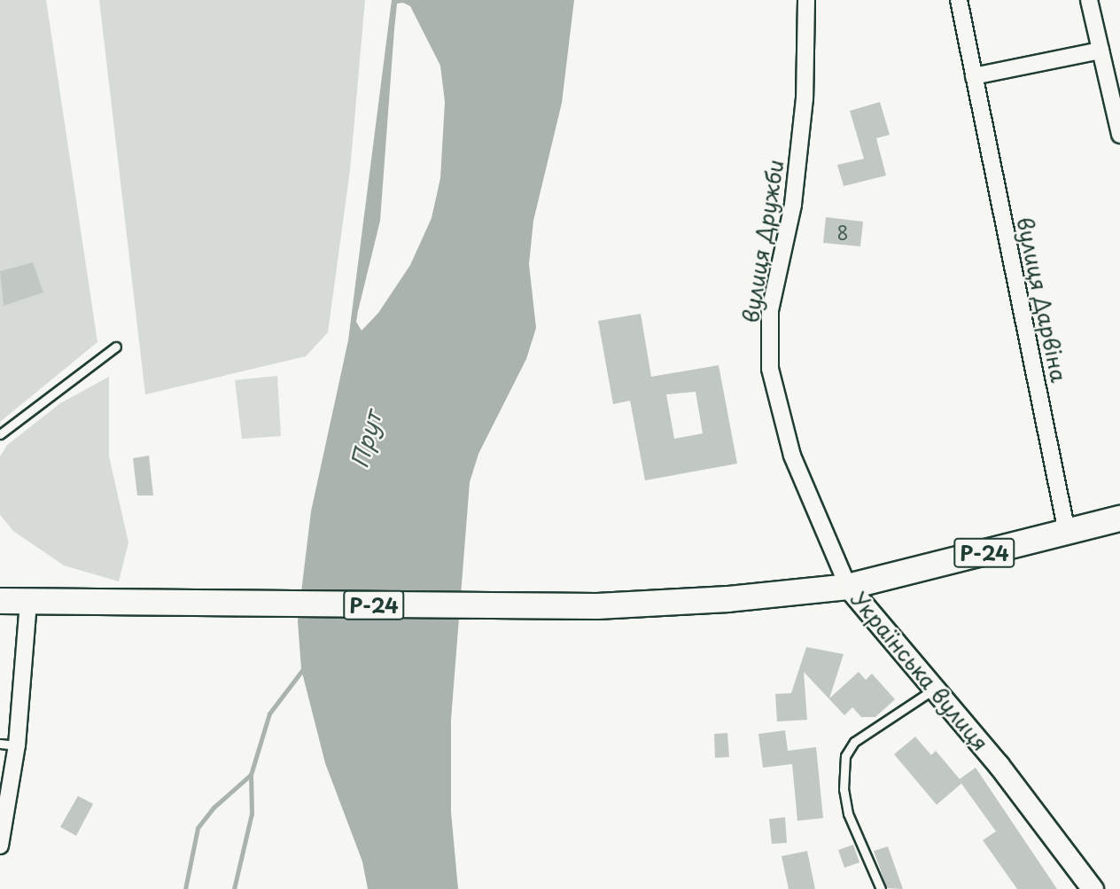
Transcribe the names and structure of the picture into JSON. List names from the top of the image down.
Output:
{
  "streets": {
    "main road": ["Р-24", "Українська вулиця"],
    "street": ["вулиця Дружби", "вулиця Дарвіна"]
  },
  "crossings": [
    ["вулиця Дружби", "Р-24"],
    ["вулиця Дружби", "Українська вулиця"],
    ["вулиця Дарвіна", "Українська вулиця"],
    ["Р-24", "Українська вулиця"]
  ],
  "water": ["Прут"],
  "house_numbers": ["8"]
}
